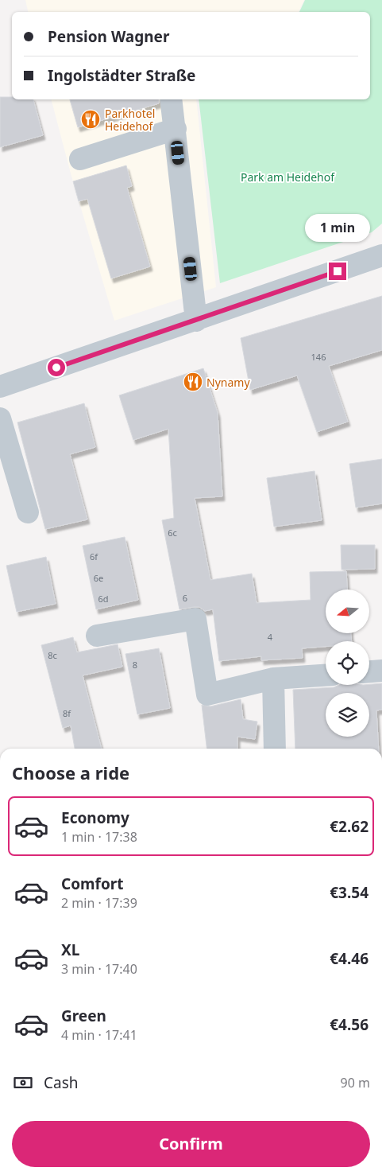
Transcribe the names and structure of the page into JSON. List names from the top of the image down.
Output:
{
  "parks": ["Park am Heidehof"],
  "places": {
    "restaurant": ["Parkhotel Heidehof", "Nynamy"]
  },
  "house_numbers": [
    "146",
    "6c",
    "6f",
    "6e",
    "6",
    "6d",
    "4",
    "8c",
    "8",
    "8f"
  ],
  "north": "left",
  "page": {
    "banner": ["Pension Wagner", "Ingolstädter Straße"],
    "bubble": "1 min",
    "heading": "Choose a ride",
    "list": [
      {
        "name": "Economy",
        "note": "1 min · 17:38",
        "value": "€2.62"
      },
      {
        "name": "Comfort",
        "note": "2 min · 17:39",
        "value": "€3.54"
      },
      {
        "name": "XL",
        "note": "3 min · 17:40",
        "value": "€4.46"
      },
      {
        "name": "Green",
        "note": "4 min · 17:41",
        "value": "€4.56"
      }
    ],
    "pay": ["Cash", "90 m"],
    "buttons": "Confirm"
  }
}
